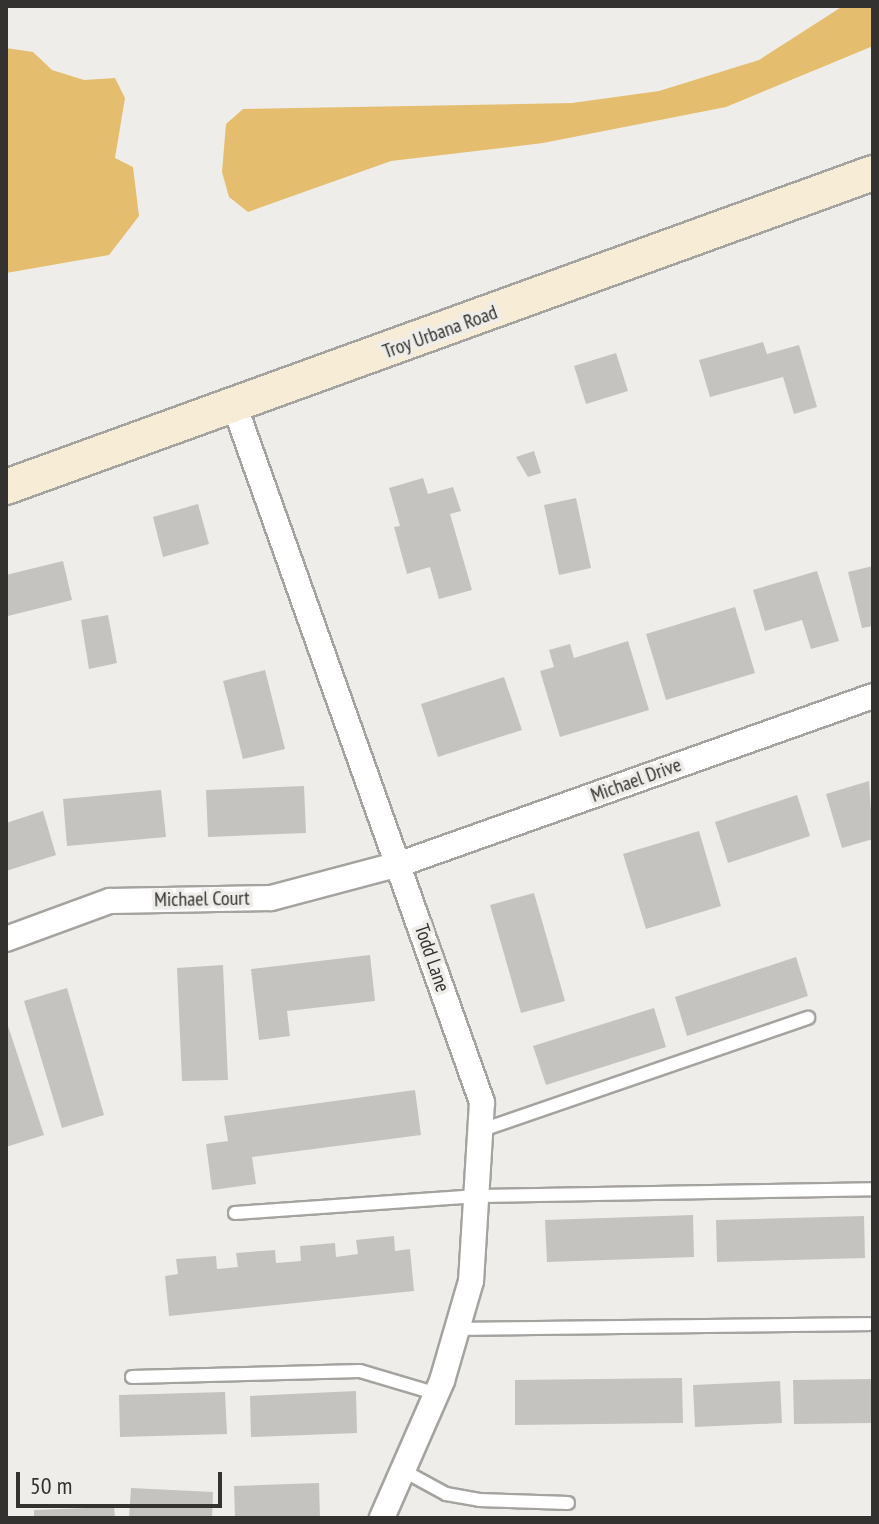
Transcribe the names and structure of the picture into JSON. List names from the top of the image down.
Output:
{
  "streets": {
    "street": [
      "Troy Urbana Road",
      "Michael Drive",
      "Michael Court",
      "Todd Lane"
    ]
  },
  "crossings": [
    ["Troy Urbana Road", "Todd Lane"],
    ["Michael Drive", "Michael Court"],
    ["Michael Drive", "Todd Lane"],
    ["Michael Court", "Todd Lane"]
  ],
  "scale_bar": "50 m"
}
